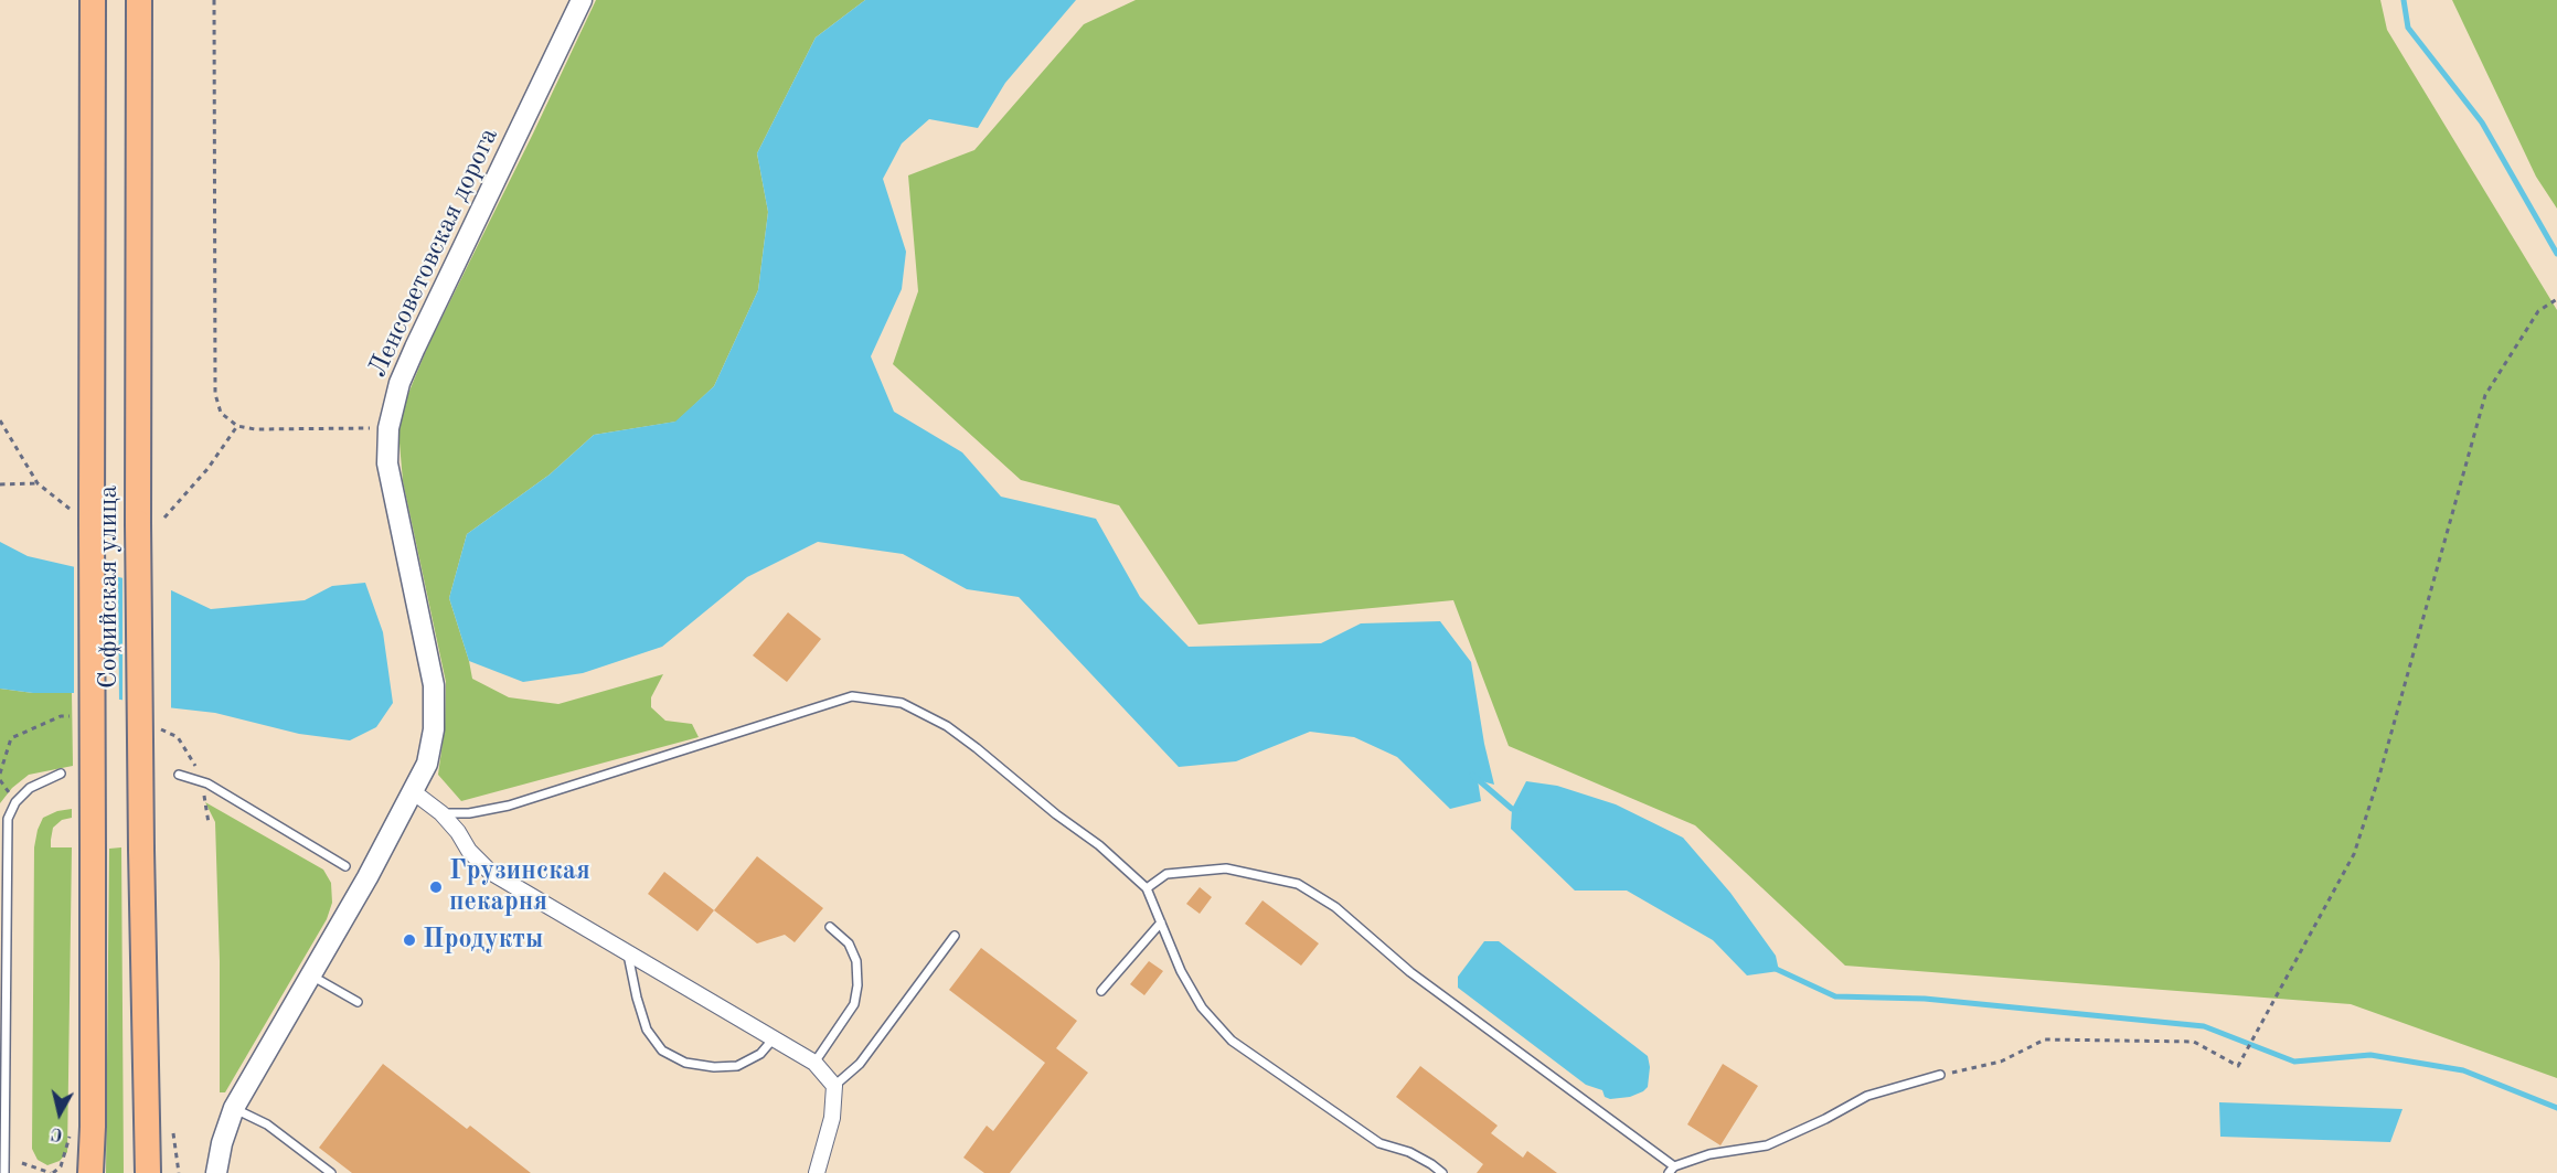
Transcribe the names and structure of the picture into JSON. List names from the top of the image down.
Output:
{
  "streets": {
    "main road": ["Софийская улица"],
    "street": ["Ленсоветовская дорога"]
  },
  "places": ["Грузинская пекарня", "Продукты"],
  "north": "bottom"
}
